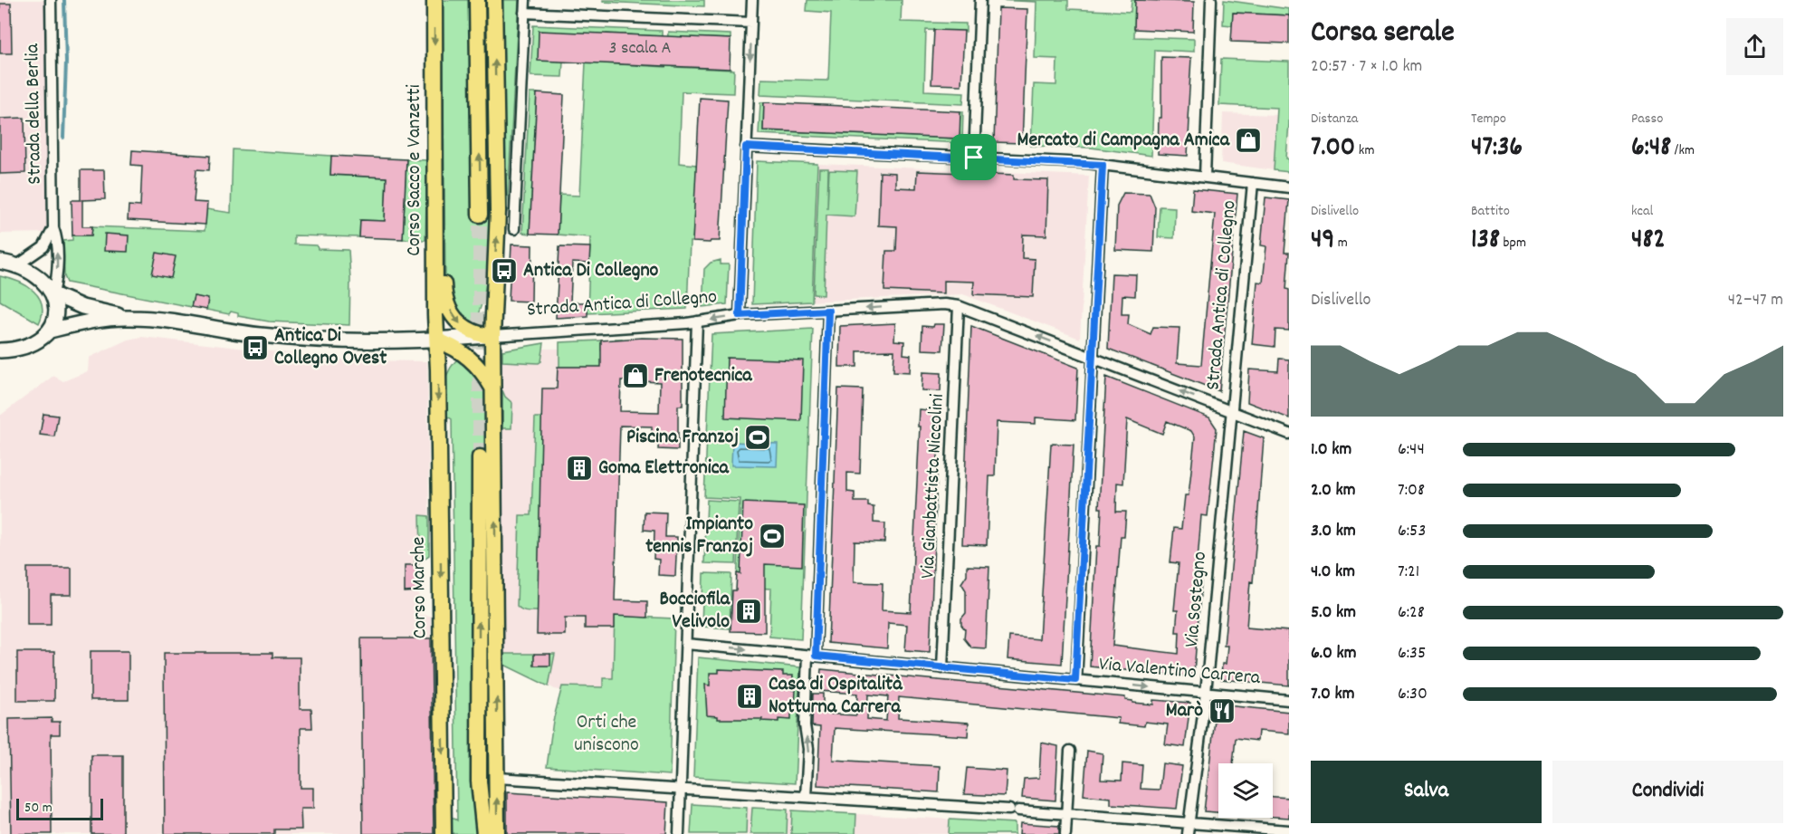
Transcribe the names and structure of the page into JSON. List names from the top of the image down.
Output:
{
  "streets": {
    "main road": ["Corso Sacco e Vanzetti", "Strada Antica di Collegno", "Corso Marche"],
    "street": [
      "Strada della Berlia",
      "Via Gianbattista Niccolini",
      "Via Sostegno",
      "Via Valentino Carrera"
    ]
  },
  "crossings": [
    ["Strada della Berlia", "Strada Antica di Collegno"],
    ["Corso Sacco e Vanzetti", "Strada Antica di Collegno"],
    ["Corso Sacco e Vanzetti", "Corso Marche"],
    ["Strada Antica di Collegno", "Via Gianbattista Niccolini"],
    ["Strada Antica di Collegno", "Corso Marche"],
    ["Strada Antica di Collegno", "Via Sostegno"],
    ["Via Gianbattista Niccolini", "Via Valentino Carrera"],
    ["Via Sostegno", "Via Valentino Carrera"]
  ],
  "one_way": ["Via Valentino Carrera"],
  "parks": ["Orti che uniscono"],
  "places": {
    "shop": ["Mercato di Campagna Amica", "Frenotecnica"],
    "bus stop": ["Antica Di Collegno", "Antica Di Collegno Ovest"],
    "sports": ["Piscina Franzoj", "Impianto tennis Franzoj"],
    "building": ["Goma Elettronica", "Bocciofila Velivolo", "Casa di Ospitalità Notturna Carrera"],
    "restaurant": ["Marò"]
  },
  "house_numbers": ["3 scala A"],
  "scale_bar": "50 m",
  "page": {
    "heading": ["Corsa serale", "20:57 · 7 × 1.0 km"],
    "stats": [
      ["Distanza", "7.00 km"],
      ["Tempo", "47:36"],
      ["Passo", "6:48 /km"],
      ["Dislivello", "49 m"],
      ["Battito", "138 bpm"],
      ["kcal", "482"]
    ],
    "chart": ["Dislivello", "42–47 m"],
    "list": [
      {
        "name": "1.0 km",
        "note": "6:44"
      },
      {
        "name": "2.0 km",
        "note": "7:08"
      },
      {
        "name": "3.0 km",
        "note": "6:53"
      },
      {
        "name": "4.0 km",
        "note": "7:21"
      },
      {
        "name": "5.0 km",
        "note": "6:28"
      },
      {
        "name": "6.0 km",
        "note": "6:35"
      },
      {
        "name": "7.0 km",
        "note": "6:30"
      }
    ],
    "buttons": ["Salva", "Condividi"],
    "scale": "50 m"
  }
}
